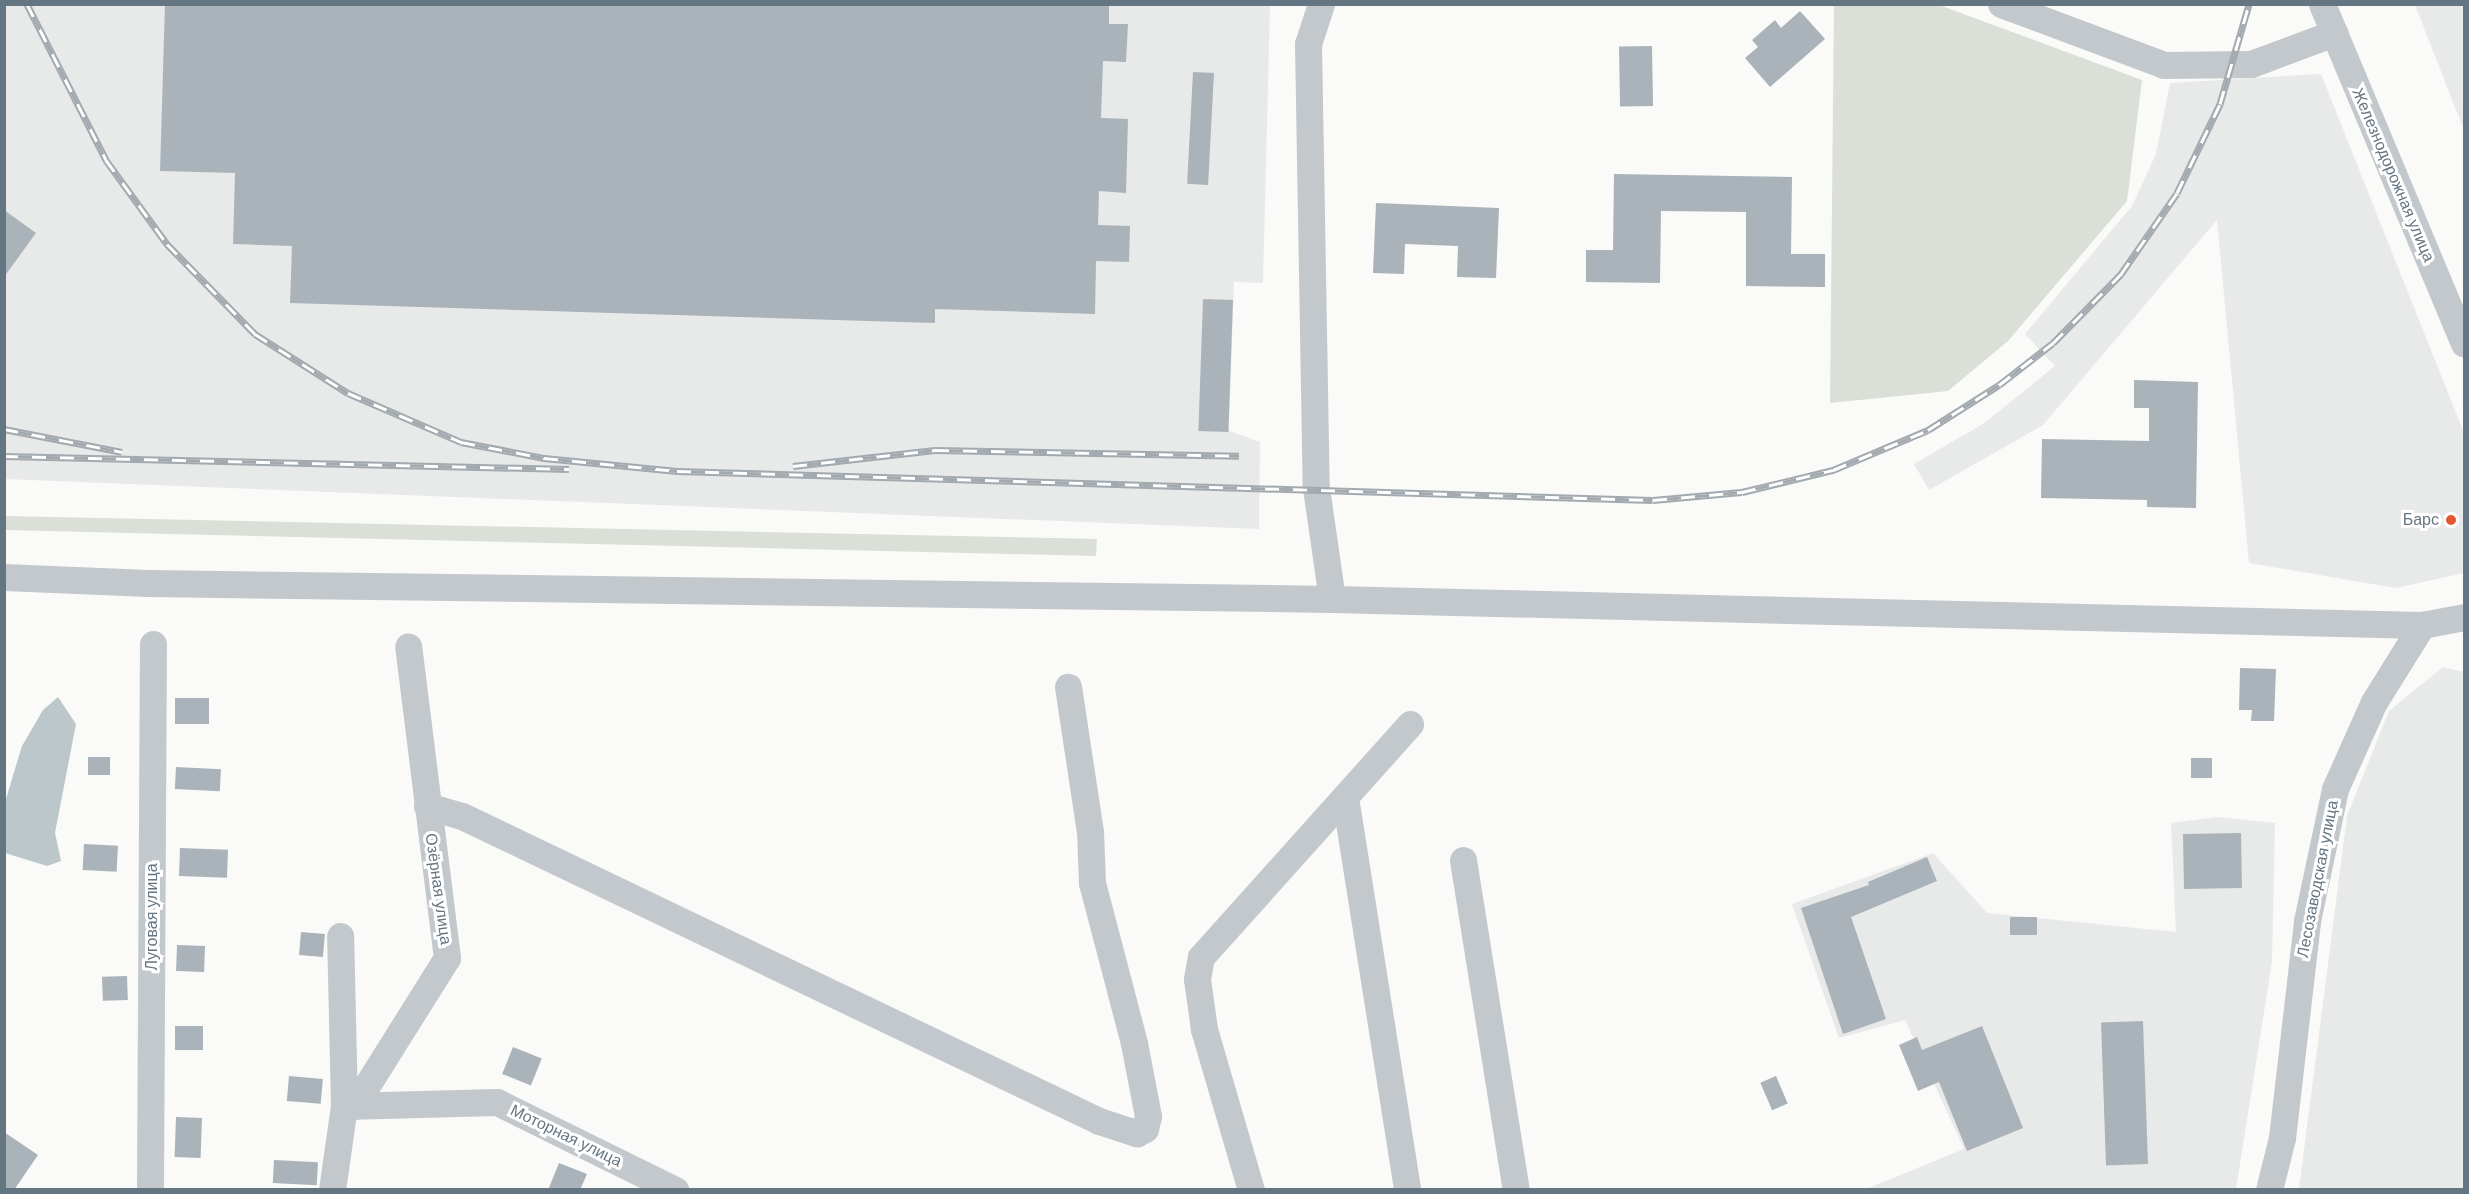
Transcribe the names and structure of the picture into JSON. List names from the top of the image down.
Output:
{
  "streets": {
    "street": [
      "Железнодорожная улица",
      "Лесозаводская улица",
      "Озёрная улица",
      "Луговая улица",
      "Моторная улица"
    ]
  },
  "crossings": [
    ["Озёрная улица", "Моторная улица"]
  ],
  "places": ["Барс"]
}
